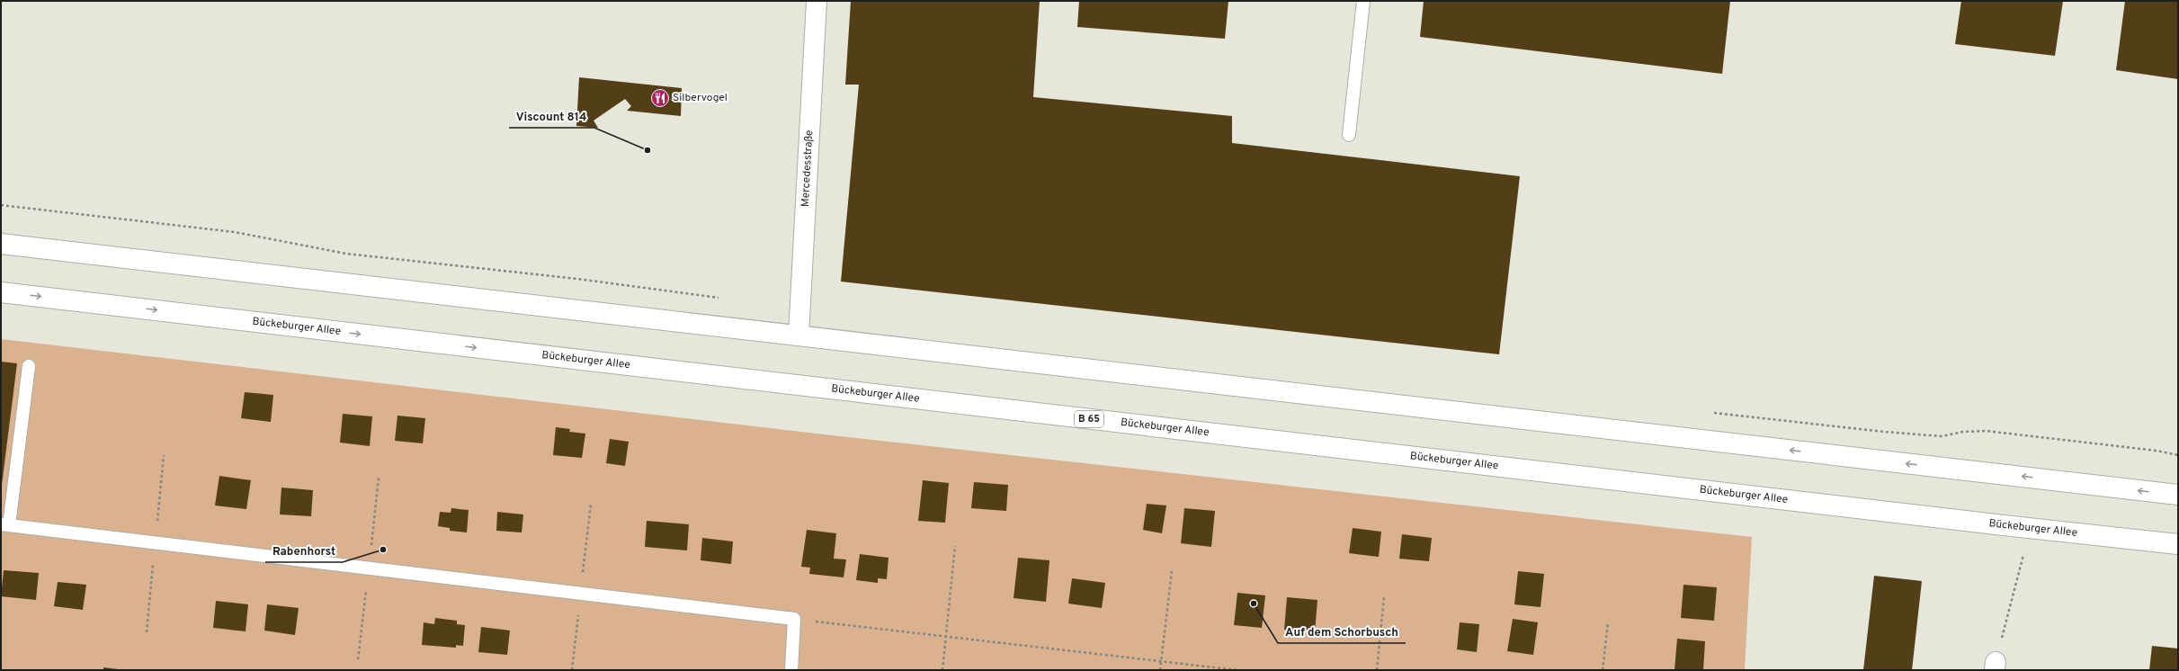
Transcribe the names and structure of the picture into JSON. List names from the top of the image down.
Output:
{
  "streets": {
    "main road": ["Mercedesstraße", "Bückeburger Allee", "B 65"]
  },
  "places": {
    "restaurant": ["Silbervogel"],
    "other": ["Viscount 814", "Rabenhorst", "Auf dem Schorbusch"]
  }
}
